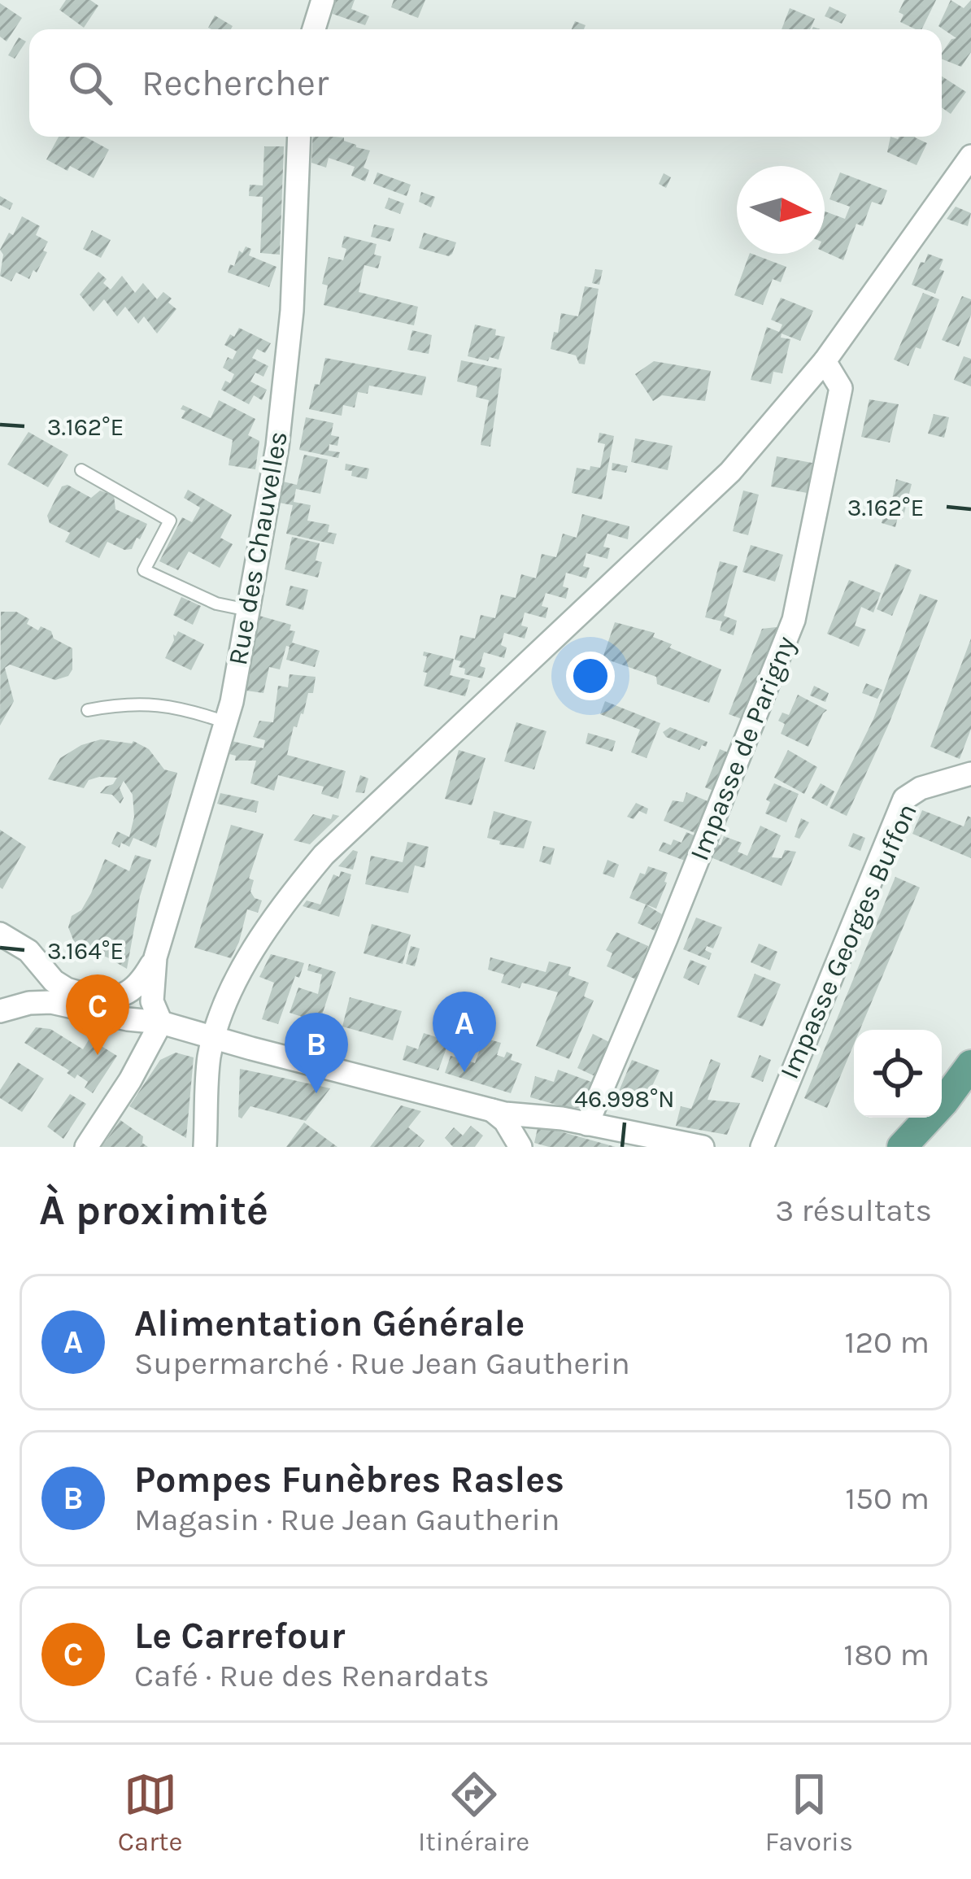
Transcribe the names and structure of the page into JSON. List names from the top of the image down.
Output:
{
  "streets": {
    "street": ["Rue des Chauvelles", "Impasse de Parigny", "Impasse Georges Buffon"]
  },
  "north": "right",
  "page": {
    "search": "Rechercher",
    "pins": ["C", "A", "B"],
    "heading": ["À proximité", "3 résultats"],
    "list": [
      {
        "mark": "A",
        "name": "Alimentation Générale",
        "note": "Supermarché · Rue Jean Gautherin",
        "value": "120 m"
      },
      {
        "mark": "B",
        "name": "Pompes Funèbres Rasles",
        "note": "Magasin · Rue Jean Gautherin",
        "value": "150 m"
      },
      {
        "mark": "C",
        "name": "Le Carrefour",
        "note": "Café · Rue des Renardats",
        "value": "180 m"
      }
    ],
    "nav": ["Carte", "Itinéraire", "Favoris"]
  },
  "coordinates": ["3.162°E", "3.164°E", "46.998°N"]
}
